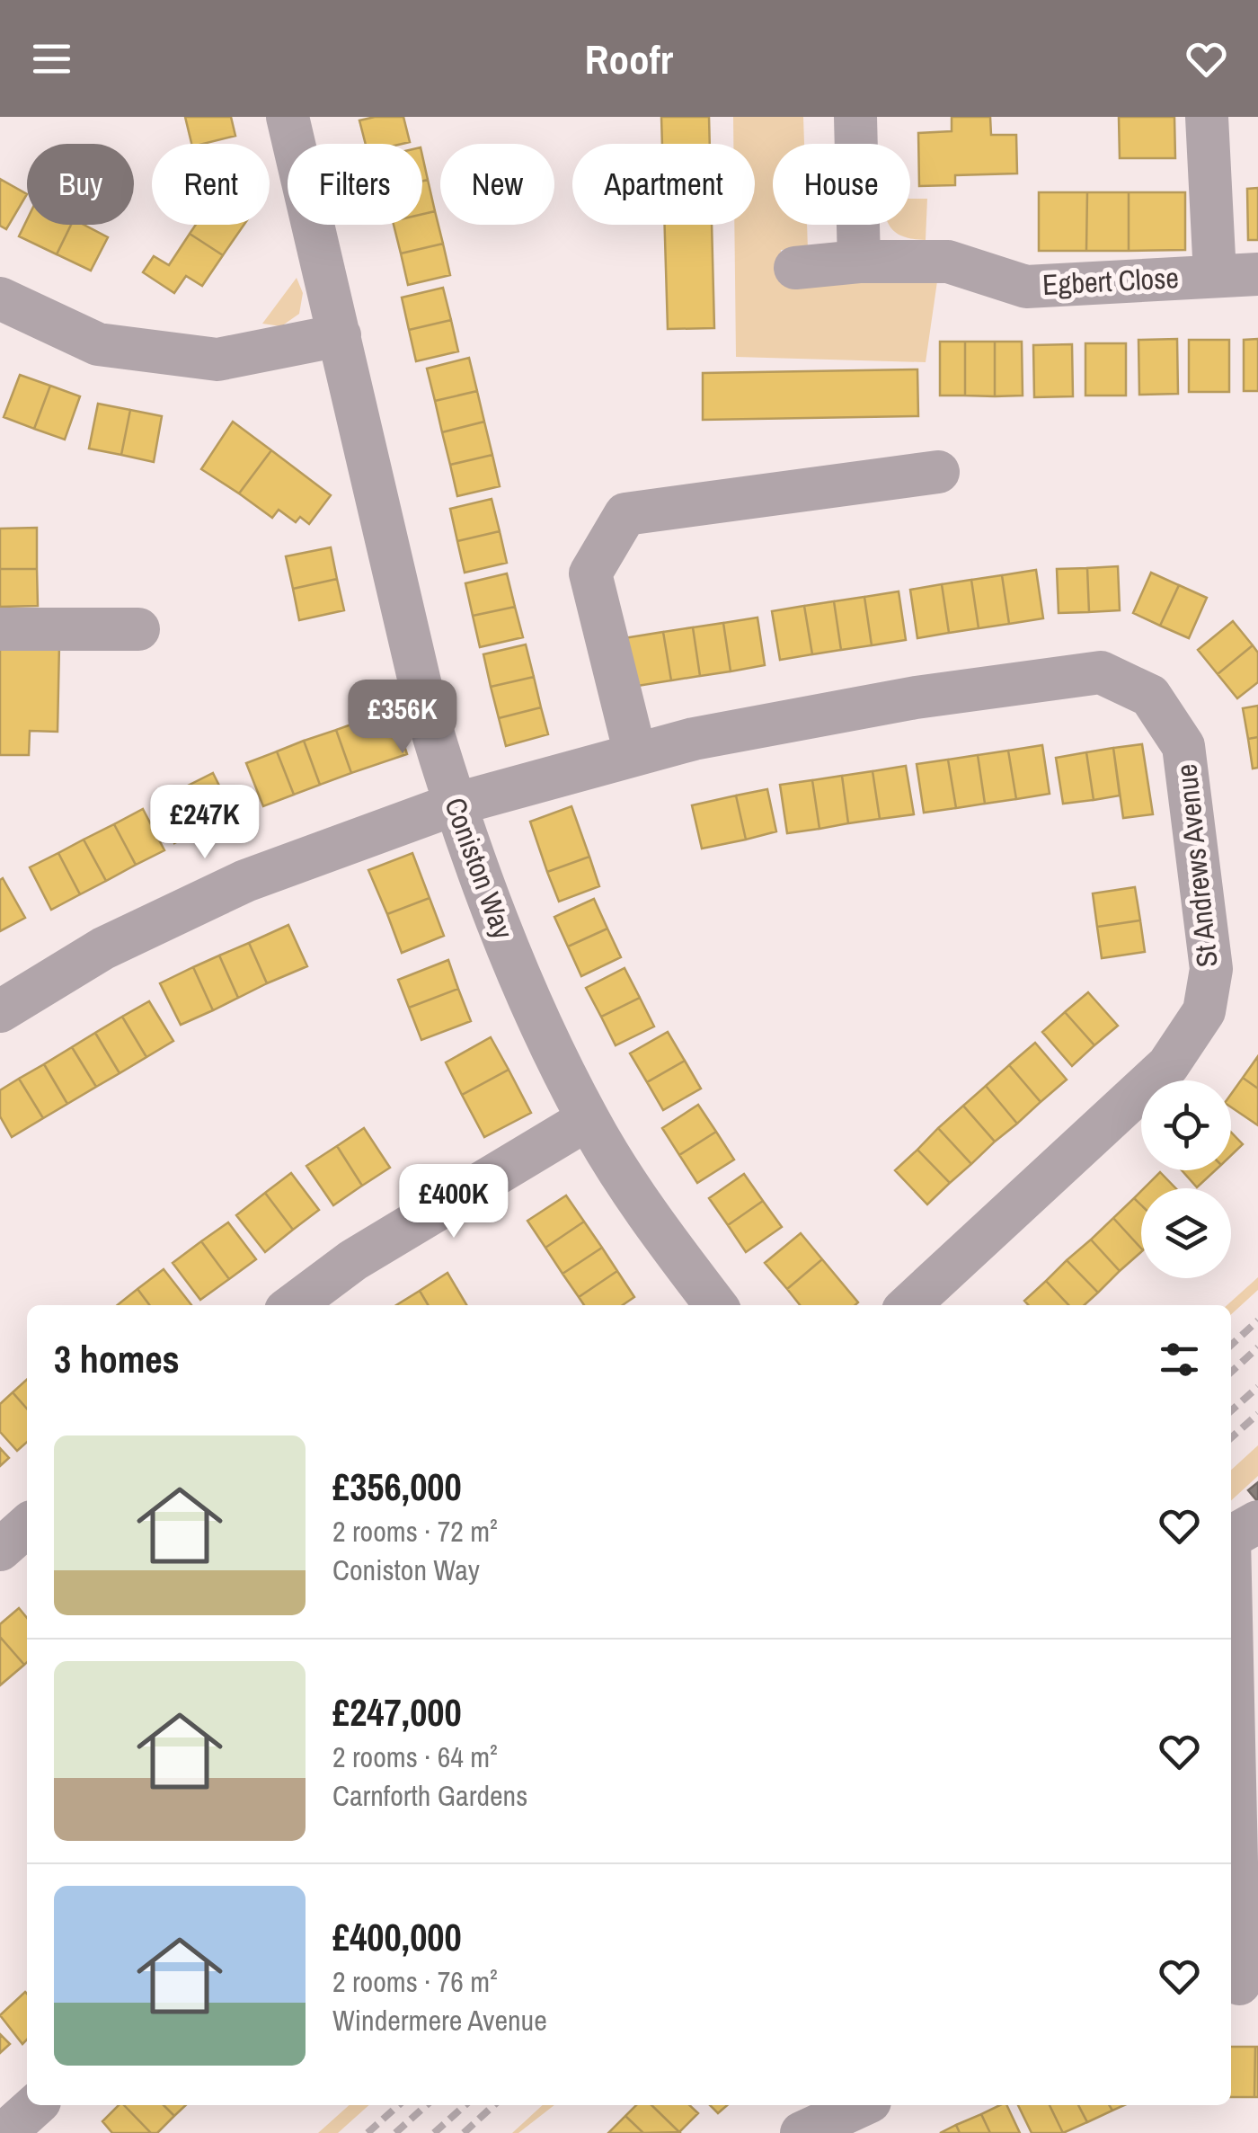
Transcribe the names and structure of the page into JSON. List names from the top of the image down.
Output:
{
  "streets": {
    "street": ["Egbert Close", "St Andrews Avenue", "Coniston Way"]
  },
  "crossings": [
    ["St Andrews Avenue", "Coniston Way"]
  ],
  "page": {
    "header": "Roofr",
    "chip": [
      "Buy",
      "Rent",
      "Filters",
      "New",
      "Apartment",
      "House"
    ],
    "price": ["£356K", "£247K", "£400K"],
    "heading": "3 homes",
    "list": [
      {
        "name": "£356,000",
        "note": "2 rooms · 72 m² · Coniston Way"
      },
      {
        "name": "£247,000",
        "note": "2 rooms · 64 m² · Carnforth Gardens"
      },
      {
        "name": "£400,000",
        "note": "2 rooms · 76 m² · Windermere Avenue"
      }
    ]
  }
}
